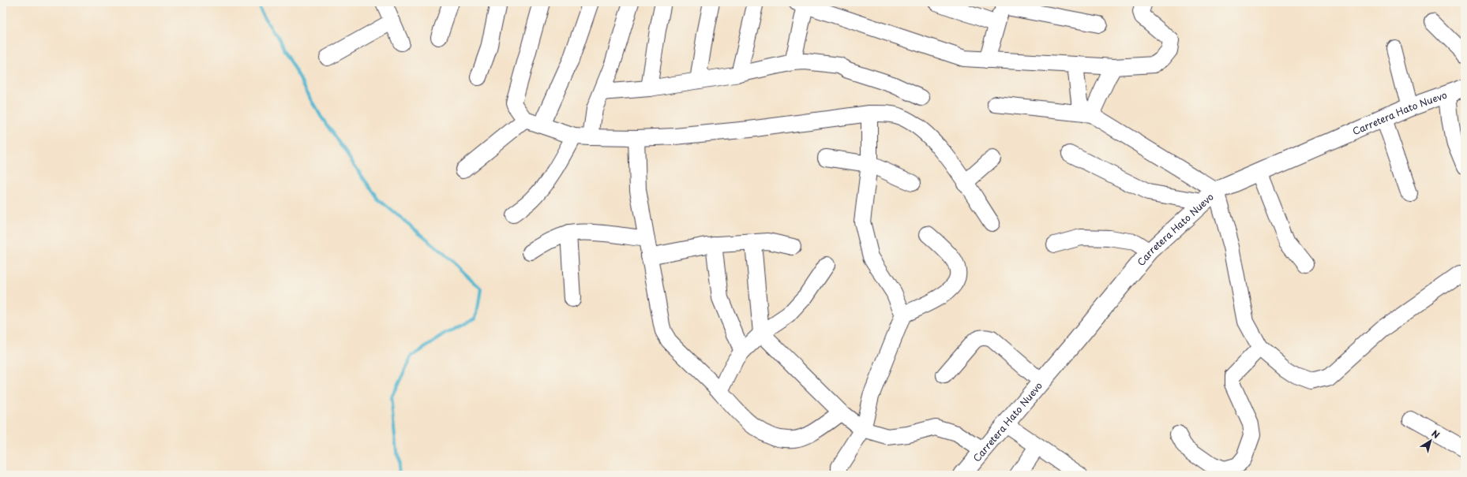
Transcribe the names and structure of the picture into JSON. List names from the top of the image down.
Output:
{
  "streets": {
    "main road": ["Carretera Hato Nuevo"]
  },
  "north": "top right"
}
